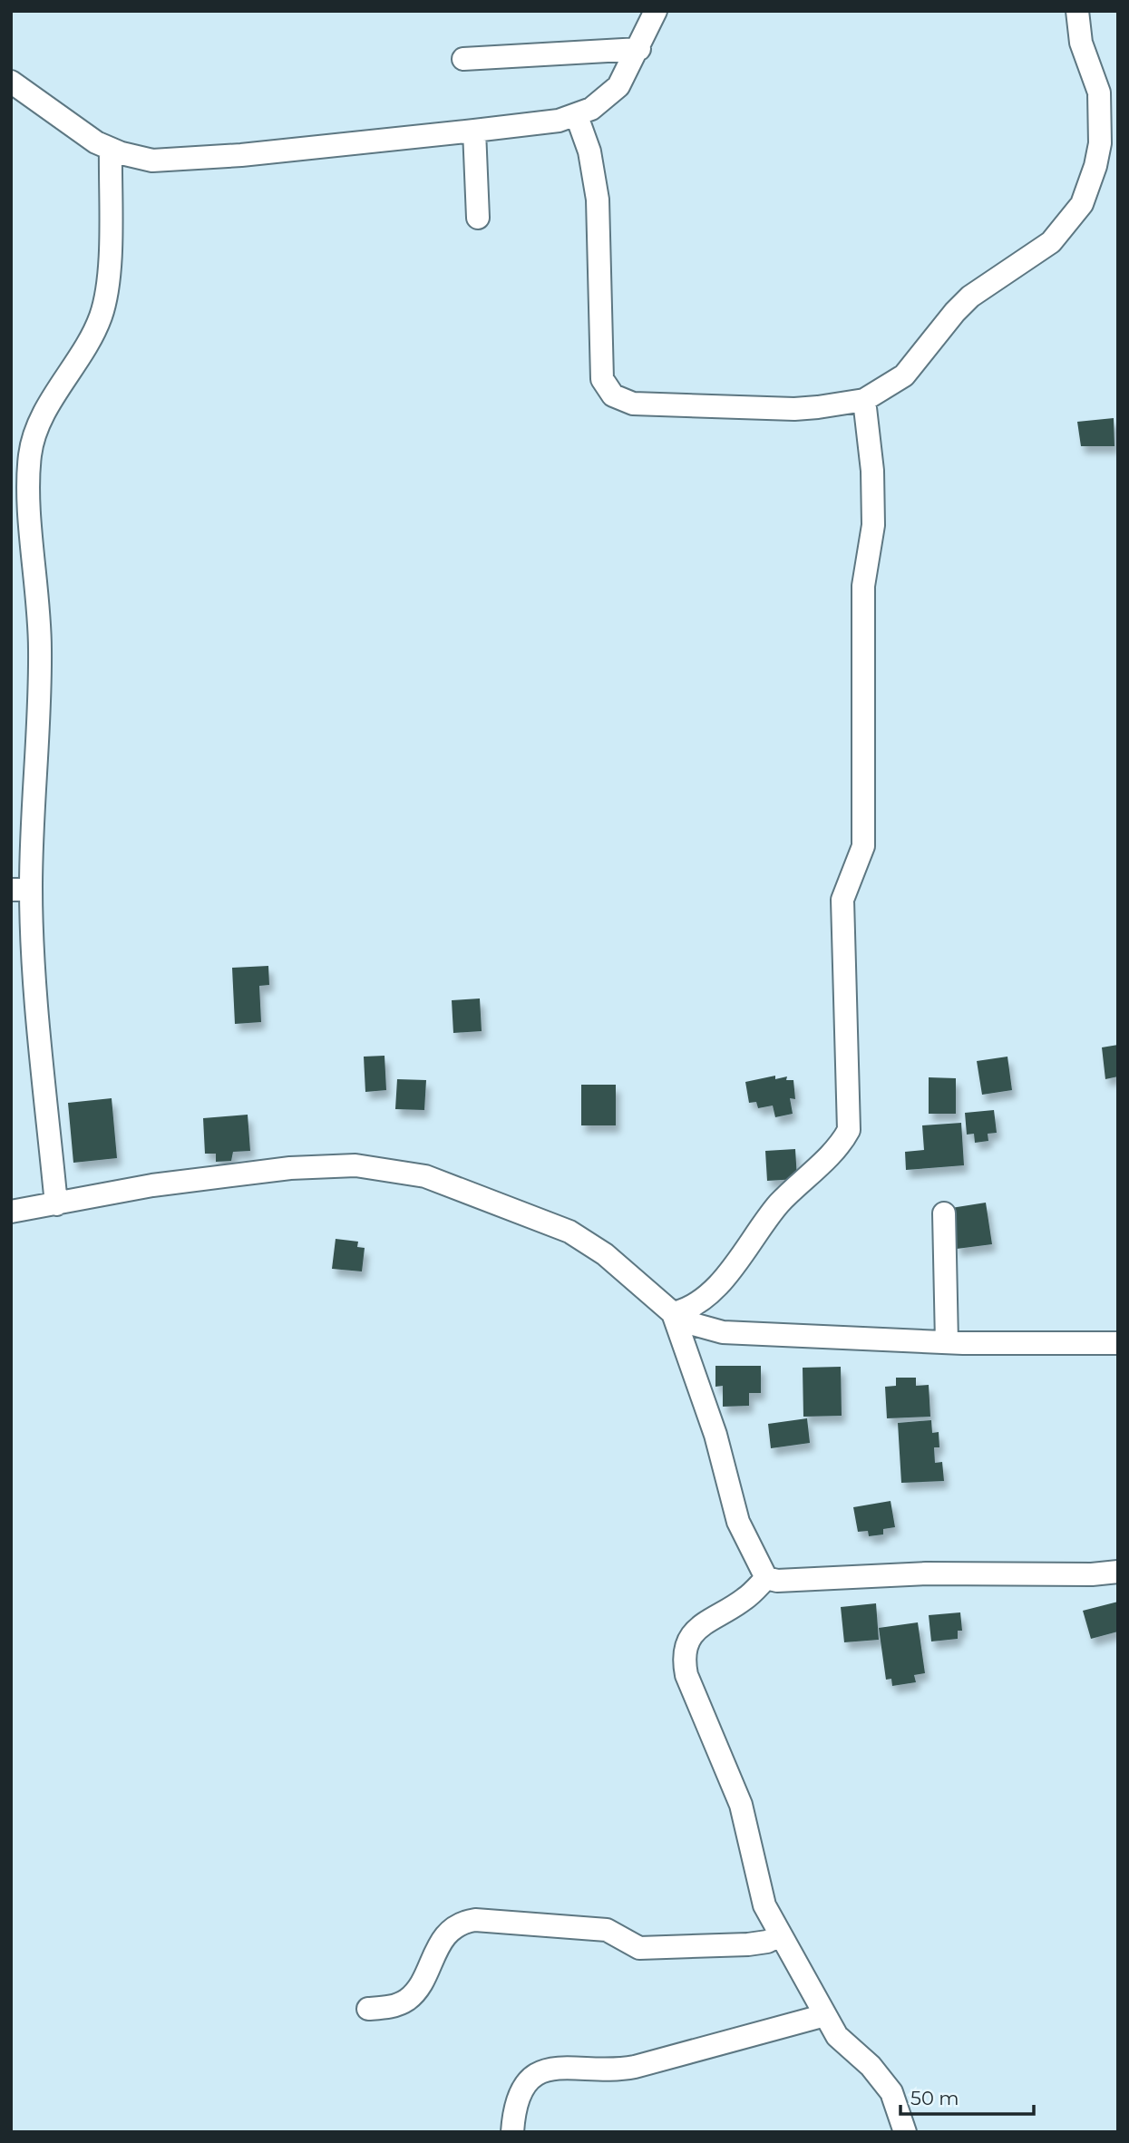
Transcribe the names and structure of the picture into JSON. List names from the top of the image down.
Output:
{
  "scale_bar": "50 m"
}
